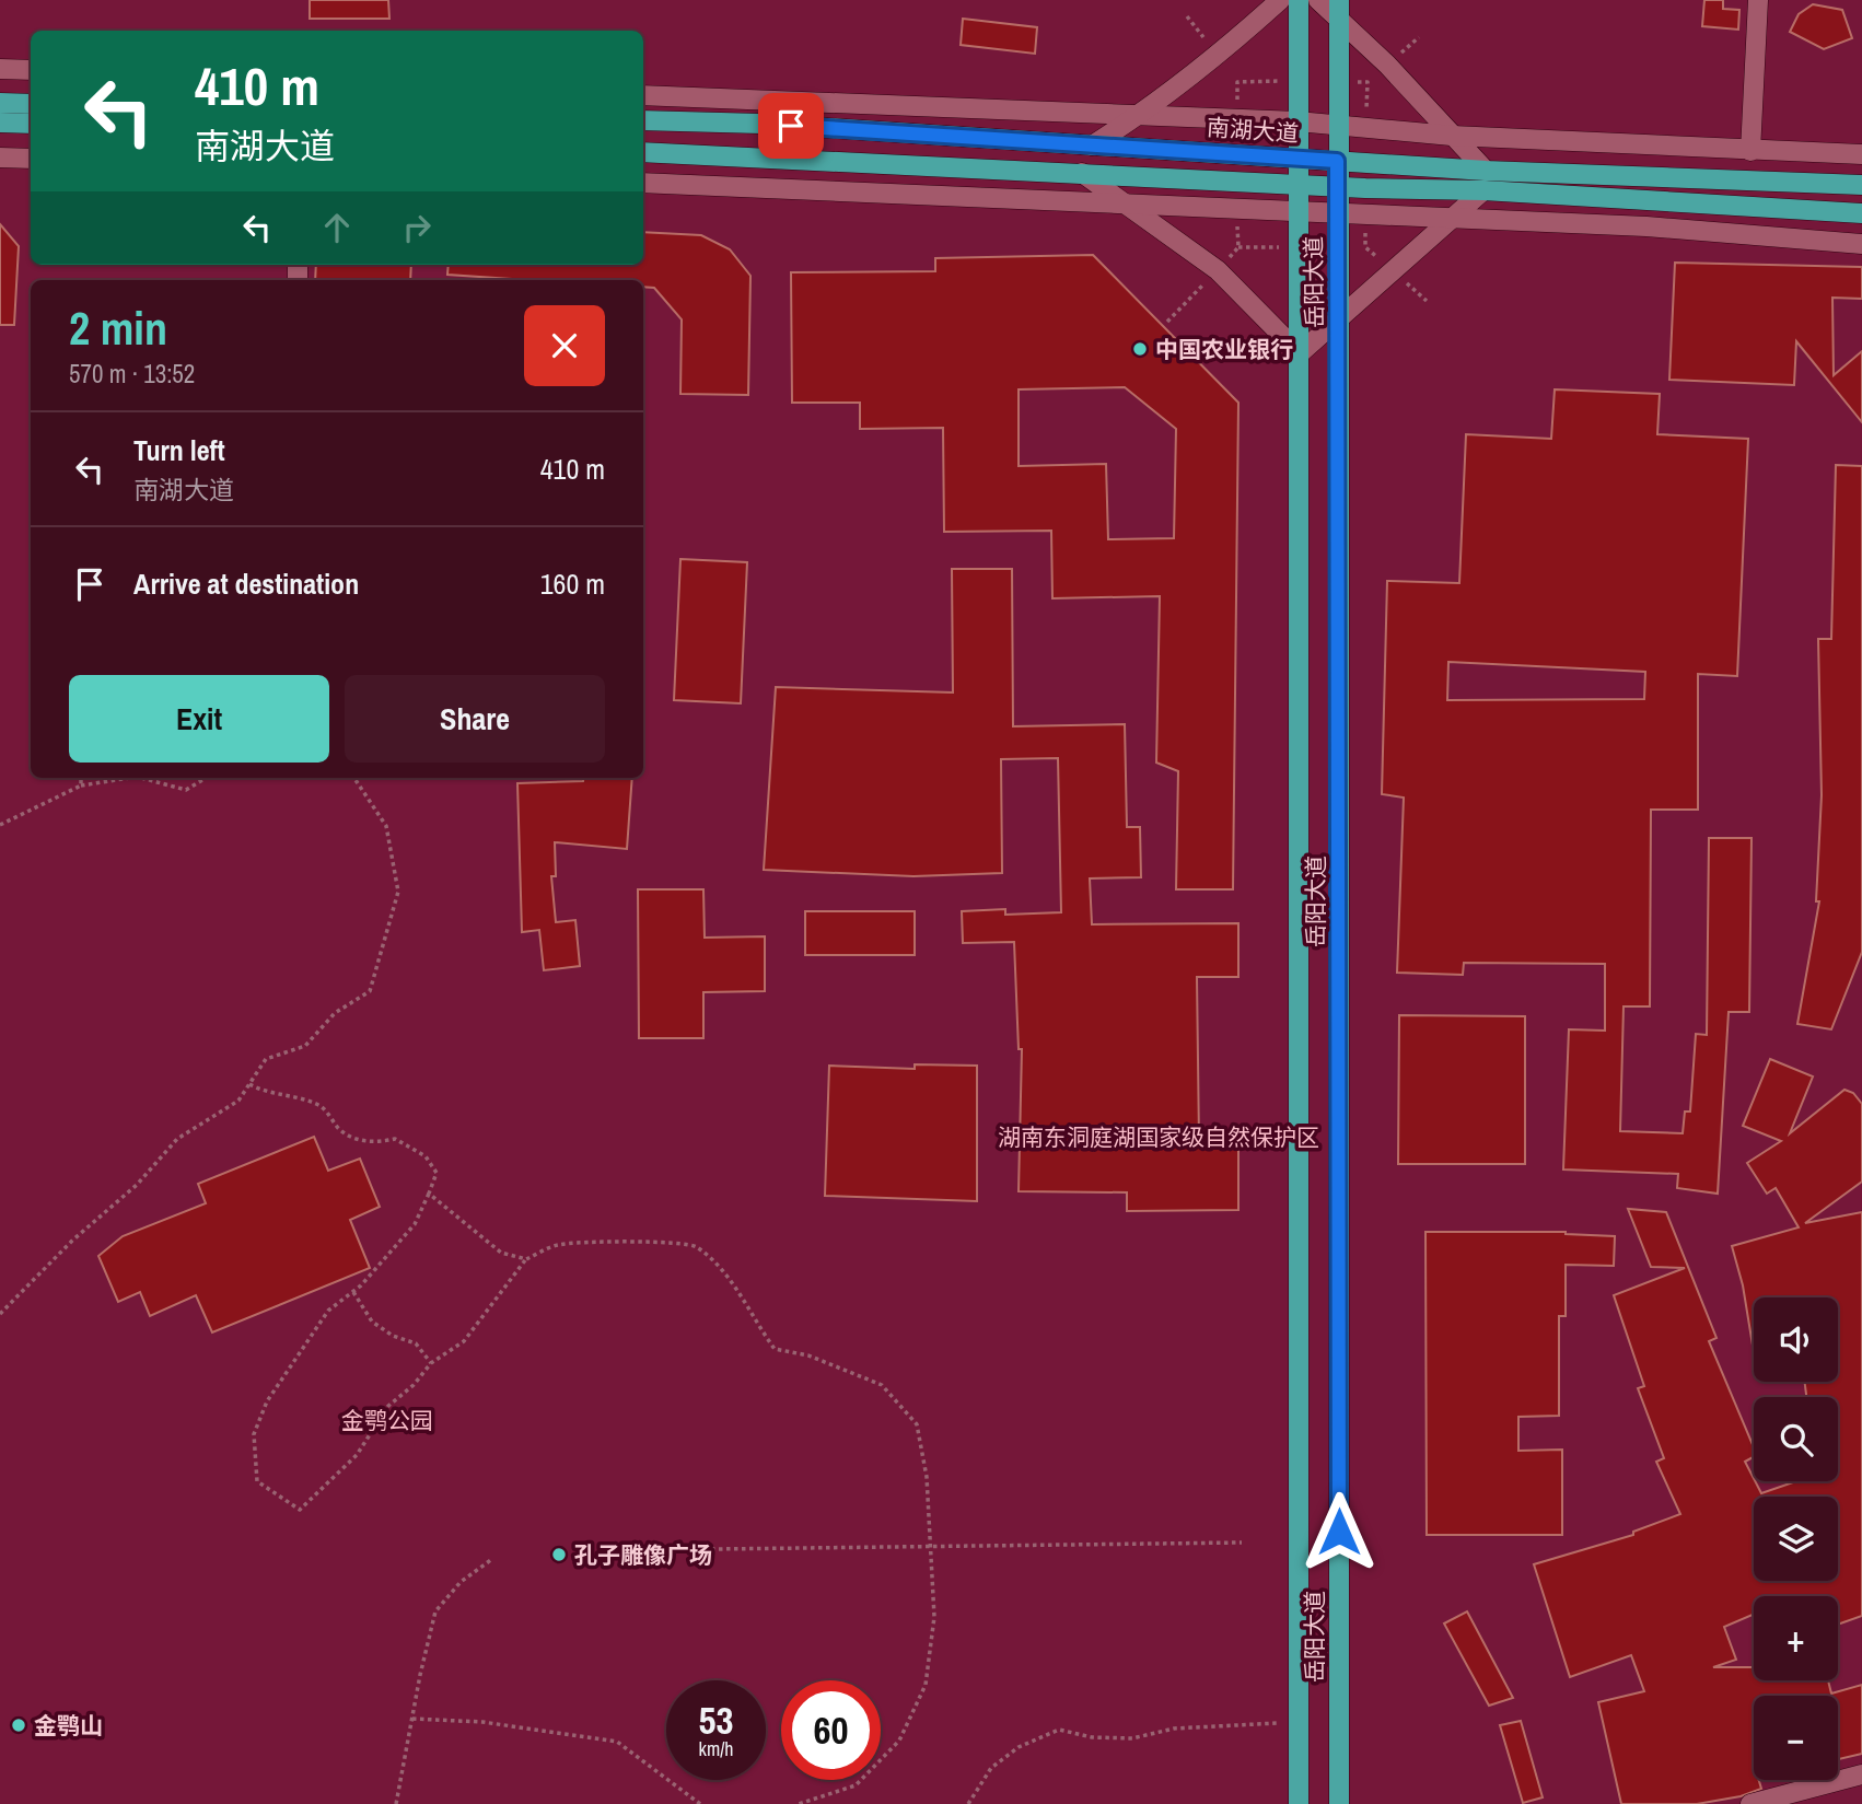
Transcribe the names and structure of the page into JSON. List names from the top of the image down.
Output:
{
  "streets": {
    "main road": ["南湖大道", "岳阳大道"]
  },
  "crossings": [
    ["南湖大道", "岳阳大道"]
  ],
  "parks": ["湖南东洞庭湖国家级自然保护区", "金鹗公园"],
  "places": ["中国农业银行", "孔子雕像广场", "金鹗山"],
  "page": {
    "turn": ["410 m", "南湖大道"],
    "heading": ["2 min", "570 m · 13:52"],
    "list": [
      {
        "name": "Turn left",
        "note": "南湖大道",
        "value": "410 m"
      },
      {
        "name": "Arrive at destination",
        "value": "160 m"
      }
    ],
    "buttons": ["Exit", "Share"],
    "map_buttons": ["+", "−"],
    "speed": "53 km/h",
    "limit": "60"
  }
}
